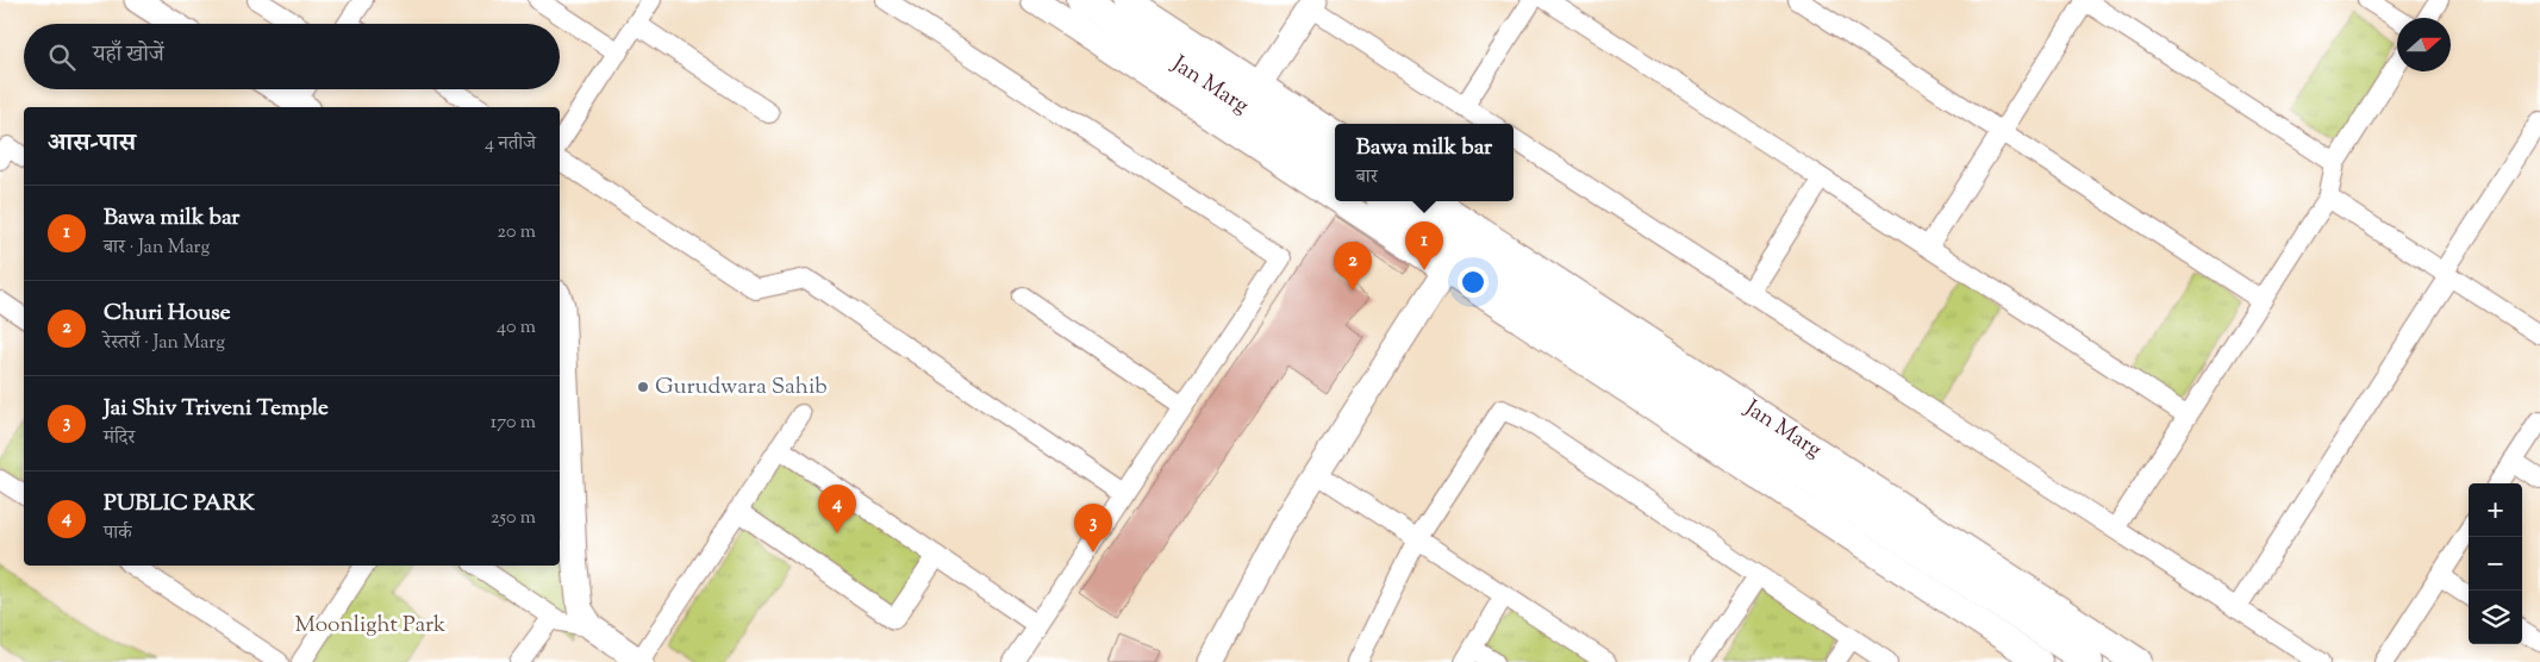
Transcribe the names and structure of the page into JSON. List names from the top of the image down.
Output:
{
  "streets": {
    "main road": ["Jan Marg"]
  },
  "parks": ["Moonlight Park"],
  "places": ["Gurudwara Sahib"],
  "north": "right",
  "page": {
    "search": "यहाँ खोजें",
    "heading": ["आस-पास", "4 नतीजे"],
    "popup": ["Bawa milk bar", "बार"],
    "list": [
      {
        "mark": "1",
        "name": "Bawa milk bar",
        "note": "बार · Jan Marg",
        "value": "20 m"
      },
      {
        "mark": "2",
        "name": "Churi House",
        "note": "रेस्तराँ · Jan Marg",
        "value": "40 m"
      },
      {
        "mark": "3",
        "name": "Jai Shiv Triveni Temple",
        "note": "मंदिर",
        "value": "170 m"
      },
      {
        "mark": "4",
        "name": "PUBLIC PARK",
        "note": "पार्क",
        "value": "250 m"
      }
    ],
    "pins": [
      "1",
      "2",
      "4",
      "3"
    ],
    "map_buttons": ["+", "−"]
  }
}
